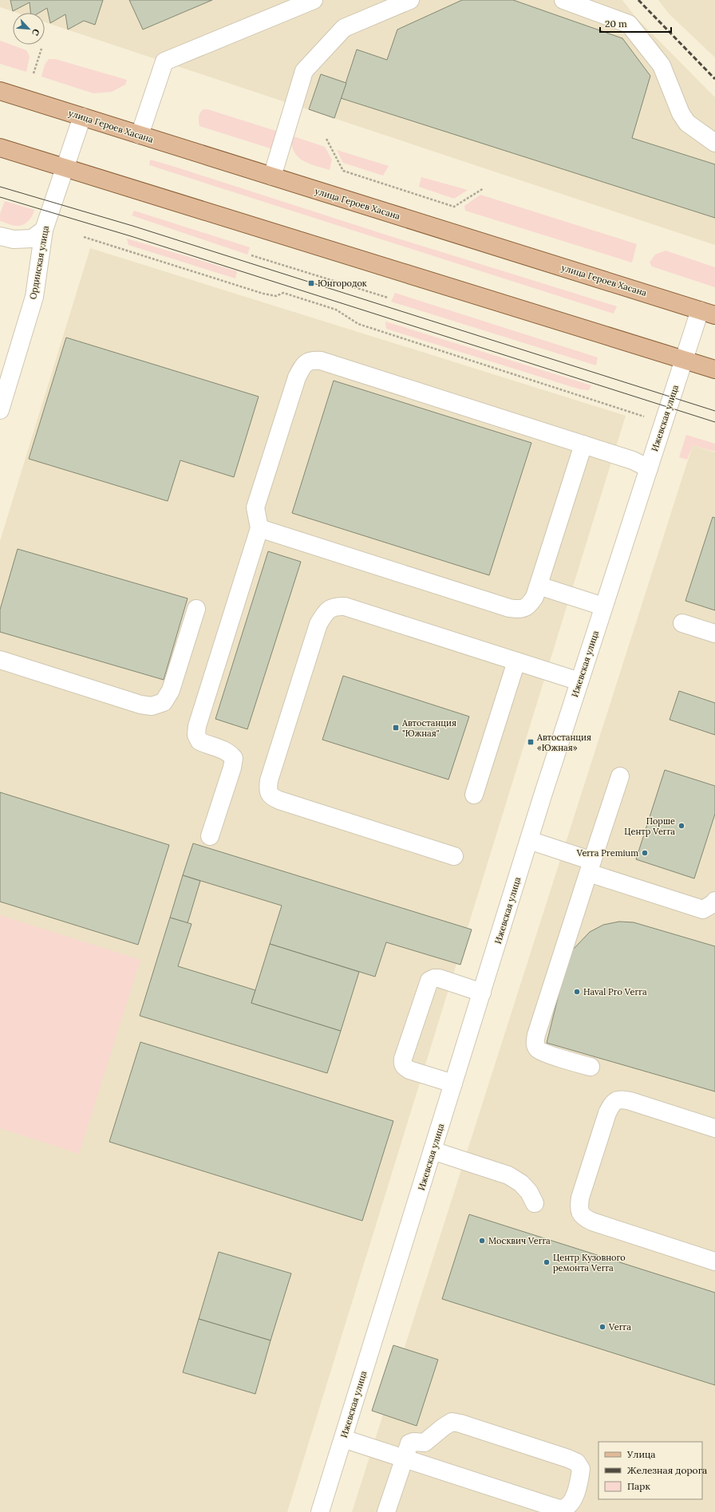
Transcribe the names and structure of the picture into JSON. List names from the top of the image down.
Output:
{
  "streets": {
    "main road": ["улица Героев Хасана"],
    "street": ["Ординская улица", "Ижевская улица"]
  },
  "crossings": [
    ["улица Героев Хасана", "Ординская улица"],
    ["улица Героев Хасана", "Ижевская улица"]
  ],
  "places": {
    "transit": ["Юнгородок", "Автостанция \"Южная\"", "Автостанция «Южная»"],
    "other": [
      "Порше Центр Verra",
      "Verra Premium",
      "Haval Pro Verra",
      "Москвич Verra",
      "Центр Кузовного ремонта Verra",
      "Verra"
    ]
  },
  "legend": ["Улица", "Железная дорога", "Парк"],
  "scale_bar": "20 m",
  "north": "bottom right"
}
